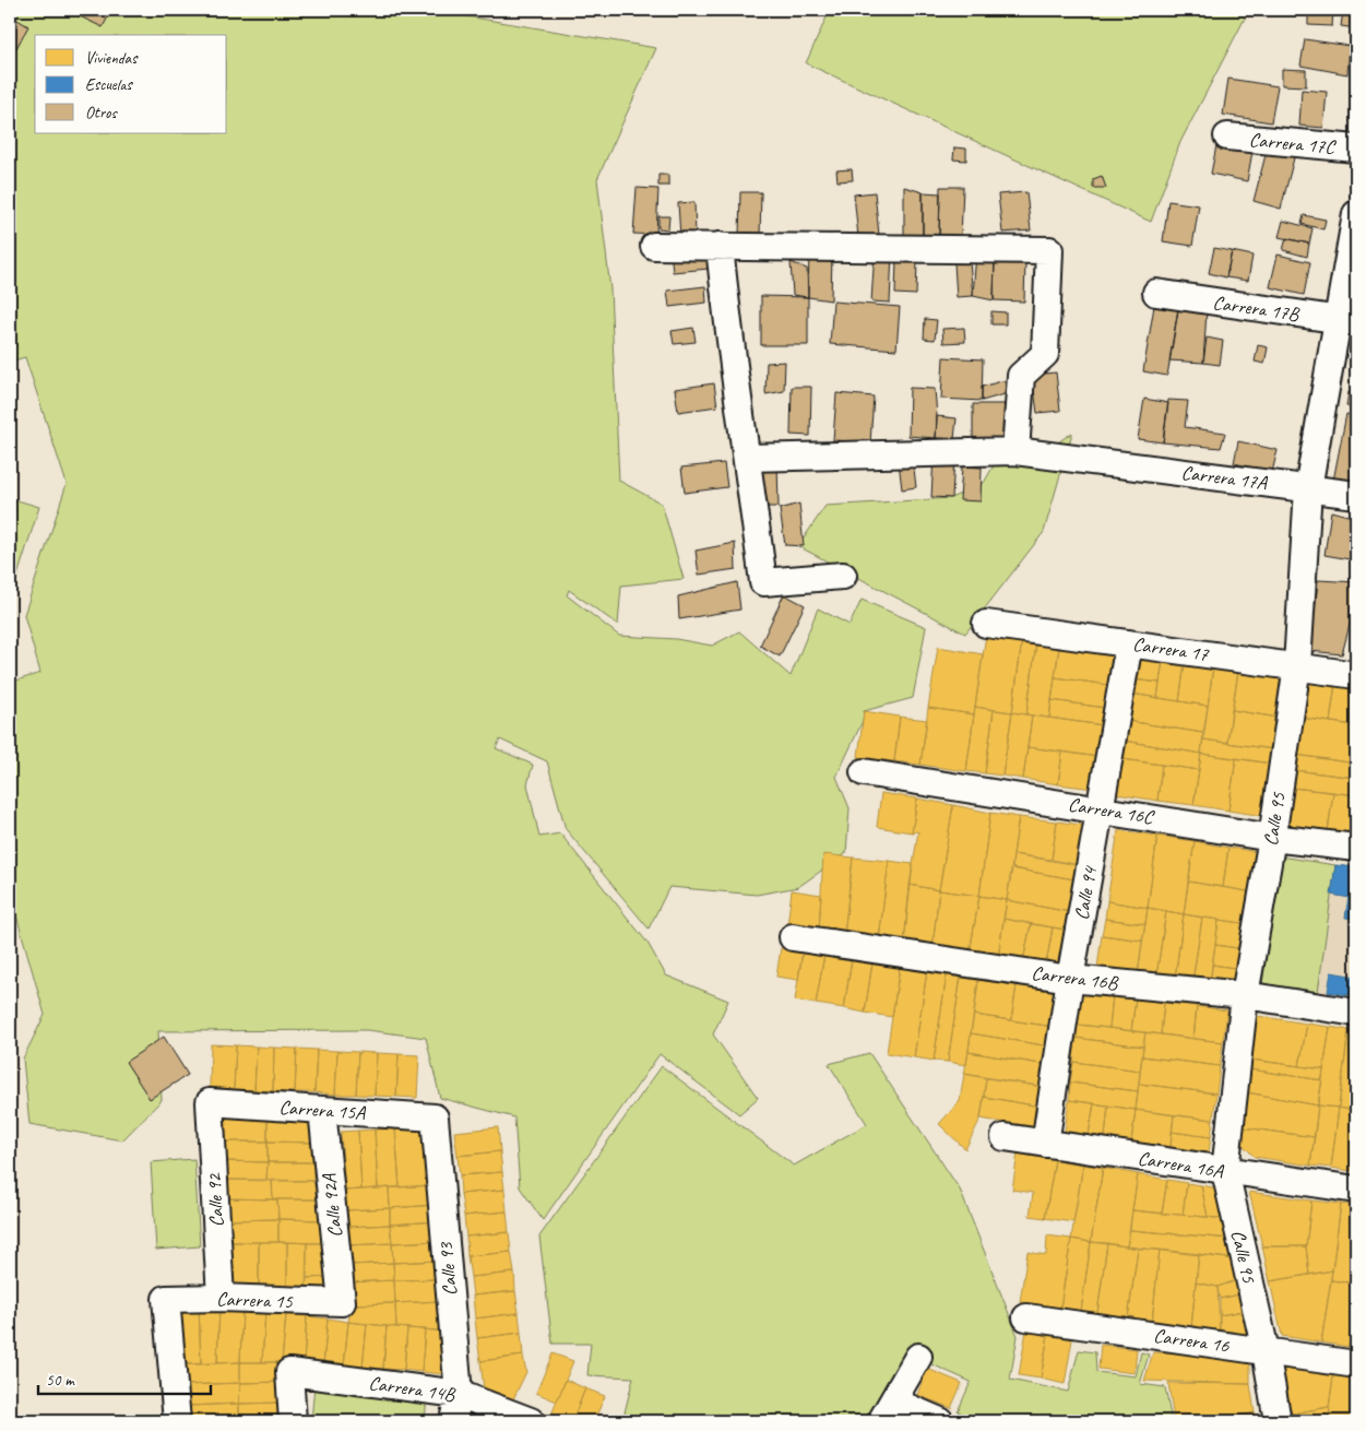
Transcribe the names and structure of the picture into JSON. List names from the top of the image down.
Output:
{
  "streets": {
    "street": [
      "Carrera 17C",
      "Carrera 17B",
      "Carrera 17A",
      "Carrera 17",
      "Carrera 16C",
      "Calle 95",
      "Calle 94",
      "Carrera 16B",
      "Carrera 15A",
      "Carrera 16A",
      "Calle 92",
      "Calle 92A",
      "Calle 93",
      "Carrera 15",
      "Carrera 16",
      "Carrera 14B"
    ]
  },
  "crossings": [
    ["Carrera 17B", "Calle 95"],
    ["Carrera 17A", "Calle 95"],
    ["Carrera 17", "Calle 95"],
    ["Carrera 17", "Calle 94"],
    ["Carrera 16C", "Calle 95"],
    ["Carrera 16C", "Calle 94"],
    ["Calle 95", "Carrera 16B"],
    ["Calle 95", "Carrera 16A"],
    ["Calle 95", "Carrera 16"],
    ["Calle 94", "Carrera 16B"],
    ["Calle 94", "Carrera 16A"],
    ["Carrera 15A", "Calle 92"],
    ["Carrera 15A", "Calle 92A"],
    ["Carrera 15A", "Calle 93"],
    ["Calle 92", "Carrera 15"],
    ["Calle 92A", "Carrera 15"],
    ["Calle 93", "Carrera 14B"]
  ],
  "legend": ["Viviendas", "Escuelas", "Otros"],
  "scale_bar": "50 m"
}
